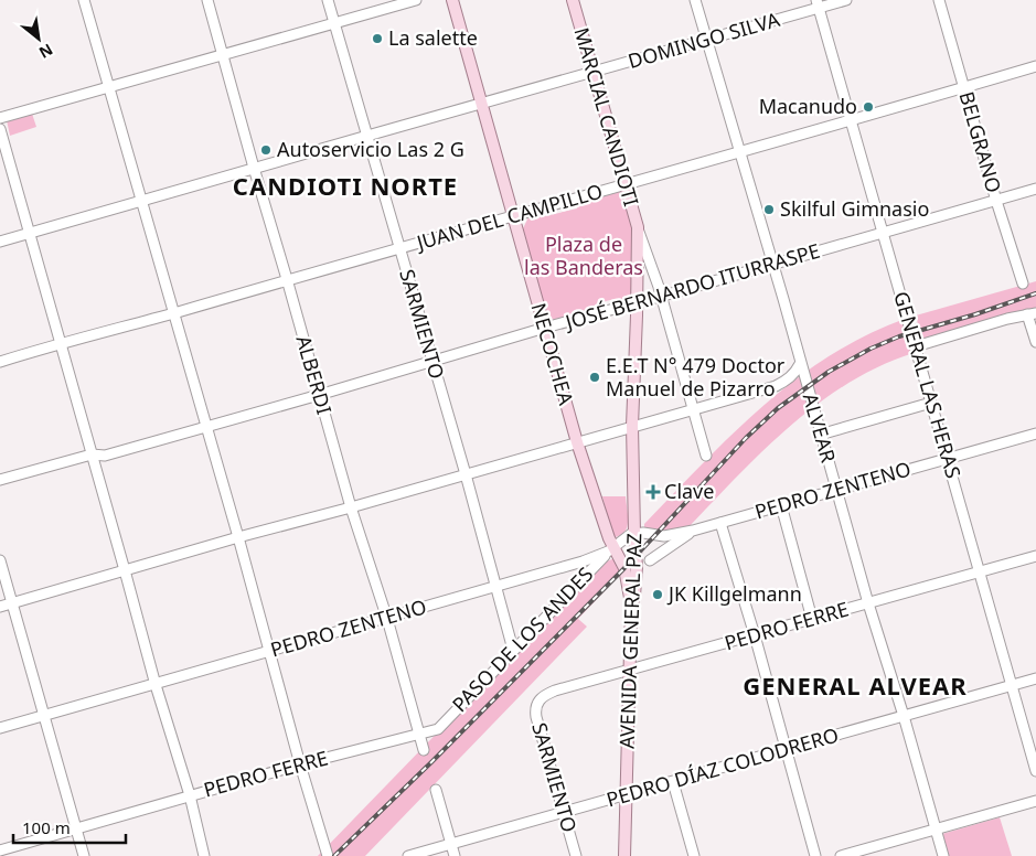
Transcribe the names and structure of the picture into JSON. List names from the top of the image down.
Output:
{
  "streets": {
    "main road": ["MARCIAL CANDIOTI", "NECOCHEA", "AVENIDA GENERAL PAZ"],
    "street": [
      "DOMINGO SILVA",
      "BELGRANO",
      "JUAN DEL CAMPILLO",
      "JOSÉ BERNARDO ITURRASPE",
      "SARMIENTO",
      "ALBERDI",
      "GENERAL LAS HERAS",
      "ALVEAR",
      "PEDRO ZENTENO",
      "PEDRO FERRE",
      "PASO DE LOS ANDES",
      "PEDRO DÍAZ COLODRERO"
    ]
  },
  "crossings": [
    ["DOMINGO SILVA", "MARCIAL CANDIOTI"],
    ["DOMINGO SILVA", "SARMIENTO"],
    ["DOMINGO SILVA", "NECOCHEA"],
    ["DOMINGO SILVA", "ALBERDI"],
    ["DOMINGO SILVA", "GENERAL LAS HERAS"],
    ["DOMINGO SILVA", "ALVEAR"],
    ["MARCIAL CANDIOTI", "JUAN DEL CAMPILLO"],
    ["MARCIAL CANDIOTI", "JOSÉ BERNARDO ITURRASPE"],
    ["MARCIAL CANDIOTI", "AVENIDA GENERAL PAZ"],
    ["BELGRANO", "JUAN DEL CAMPILLO"],
    ["BELGRANO", "JOSÉ BERNARDO ITURRASPE"],
    ["JUAN DEL CAMPILLO", "SARMIENTO"],
    ["JUAN DEL CAMPILLO", "NECOCHEA"],
    ["JUAN DEL CAMPILLO", "ALBERDI"],
    ["JUAN DEL CAMPILLO", "GENERAL LAS HERAS"],
    ["JUAN DEL CAMPILLO", "ALVEAR"],
    ["JOSÉ BERNARDO ITURRASPE", "SARMIENTO"],
    ["JOSÉ BERNARDO ITURRASPE", "NECOCHEA"],
    ["JOSÉ BERNARDO ITURRASPE", "ALBERDI"],
    ["JOSÉ BERNARDO ITURRASPE", "GENERAL LAS HERAS"],
    ["JOSÉ BERNARDO ITURRASPE", "ALVEAR"],
    ["JOSÉ BERNARDO ITURRASPE", "AVENIDA GENERAL PAZ"],
    ["SARMIENTO", "PEDRO ZENTENO"],
    ["SARMIENTO", "PEDRO FERRE"],
    ["SARMIENTO", "PASO DE LOS ANDES"],
    ["SARMIENTO", "PEDRO DÍAZ COLODRERO"],
    ["NECOCHEA", "PEDRO ZENTENO"],
    ["NECOCHEA", "PASO DE LOS ANDES"],
    ["NECOCHEA", "AVENIDA GENERAL PAZ"],
    ["ALBERDI", "PEDRO ZENTENO"],
    ["ALBERDI", "PEDRO FERRE"],
    ["GENERAL LAS HERAS", "PEDRO ZENTENO"],
    ["GENERAL LAS HERAS", "PEDRO FERRE"],
    ["GENERAL LAS HERAS", "PEDRO DÍAZ COLODRERO"],
    ["ALVEAR", "PEDRO ZENTENO"],
    ["ALVEAR", "PEDRO FERRE"],
    ["ALVEAR", "PEDRO DÍAZ COLODRERO"],
    ["PEDRO ZENTENO", "PASO DE LOS ANDES"],
    ["PEDRO ZENTENO", "AVENIDA GENERAL PAZ"],
    ["PEDRO FERRE", "PASO DE LOS ANDES"],
    ["PEDRO FERRE", "AVENIDA GENERAL PAZ"],
    ["AVENIDA GENERAL PAZ", "PEDRO DÍAZ COLODRERO"]
  ],
  "districts": ["CANDIOTI NORTE", "GENERAL ALVEAR"],
  "parks": ["Plaza de las Banderas"],
  "places": {
    "other": [
      "La salette",
      "Macanudo",
      "Autoservicio Las 2 G",
      "Skilful Gimnasio",
      "E.E.T N° 479 Doctor Manuel de Pizarro",
      "JK Killgelmann"
    ],
    "health": ["Clave"]
  },
  "scale_bar": "100 m",
  "north": "bottom right"
}
